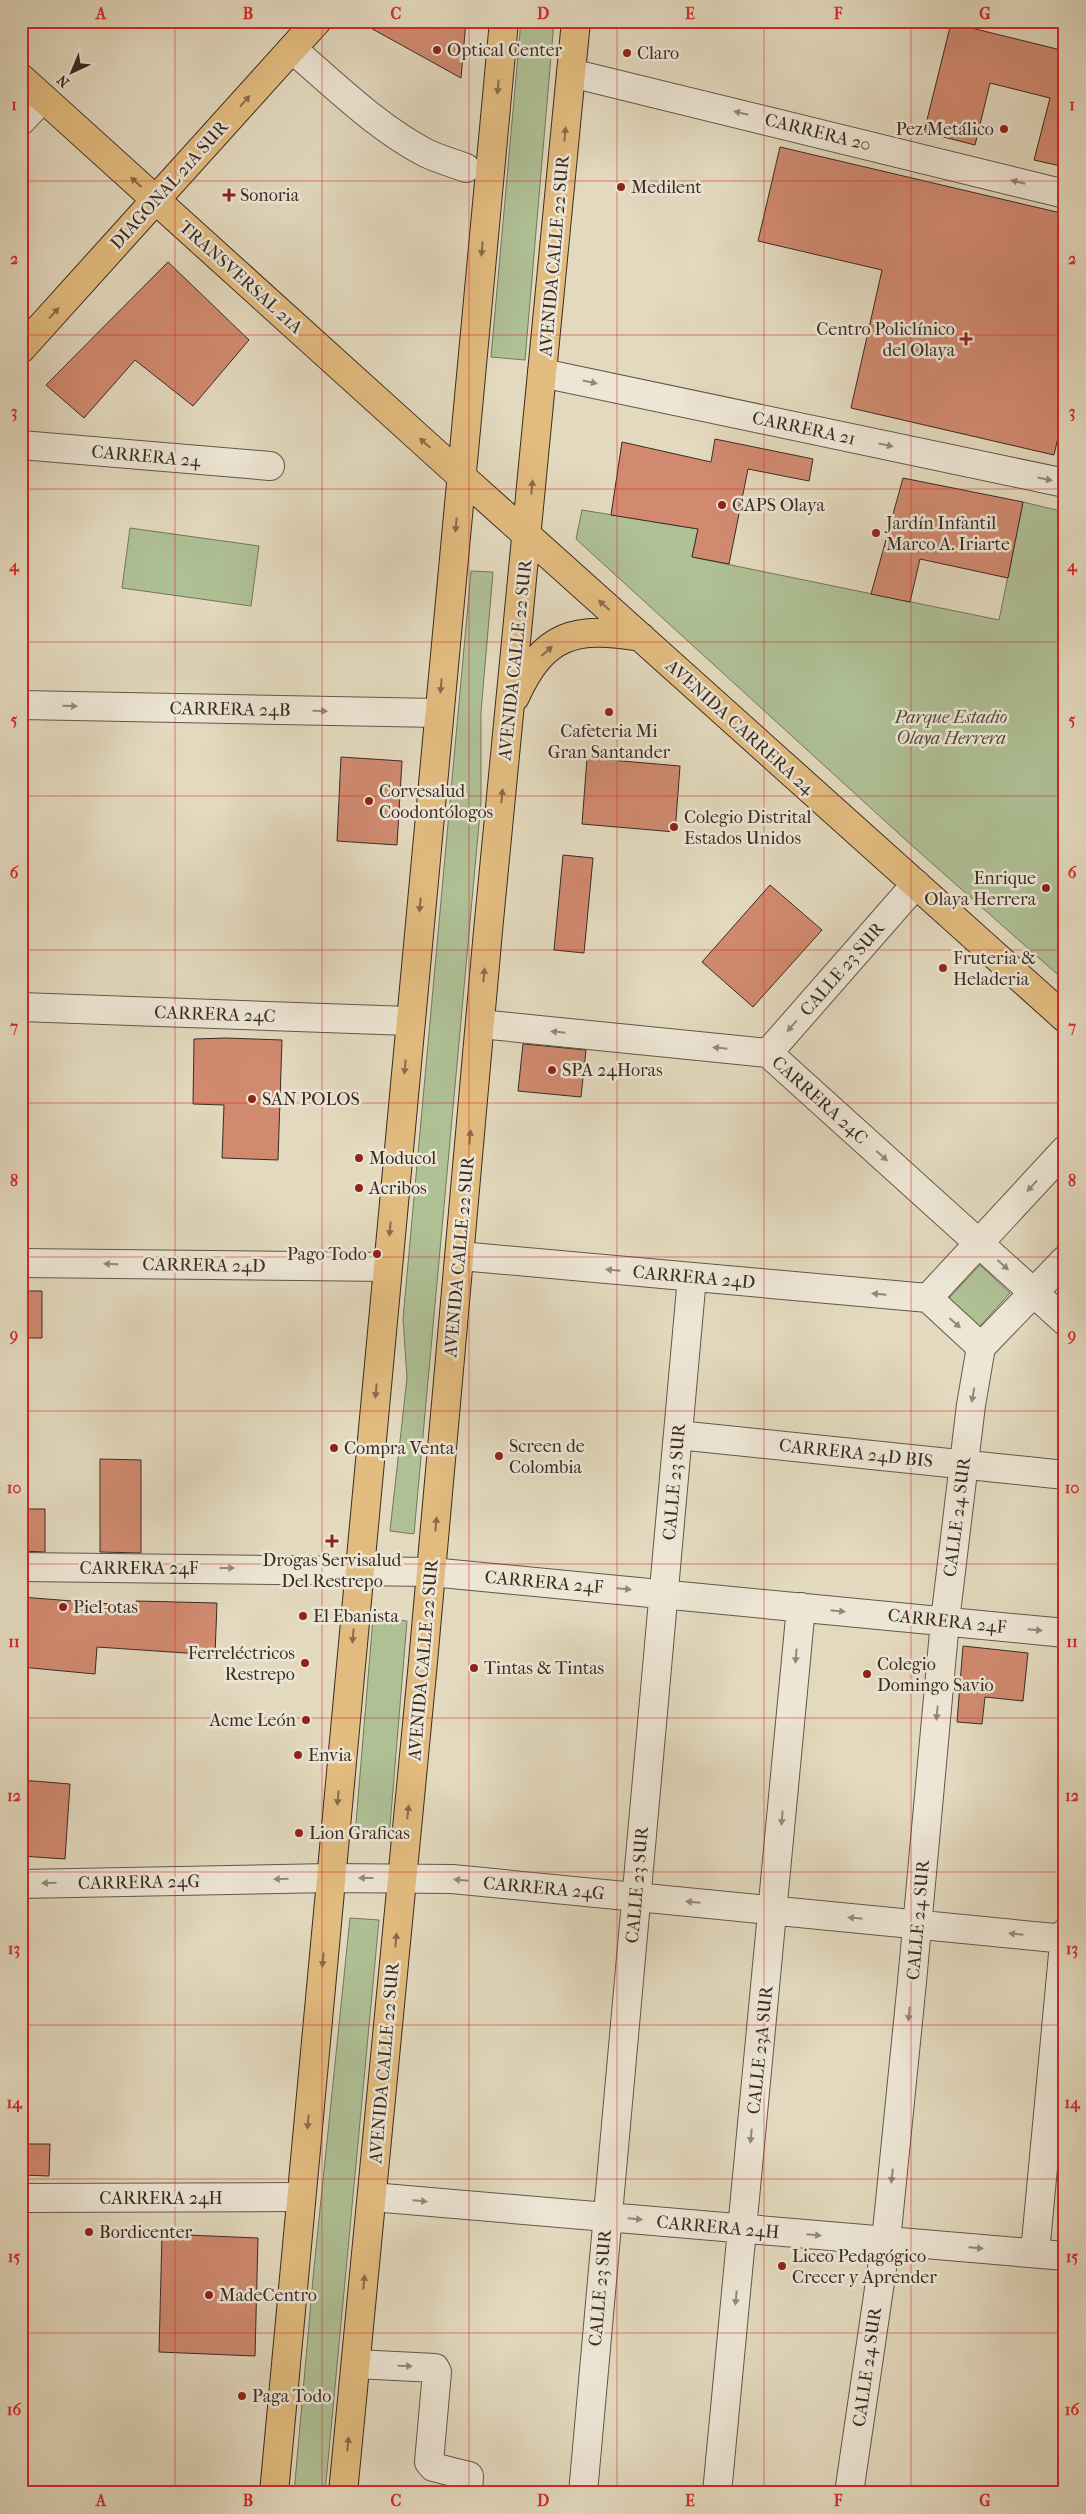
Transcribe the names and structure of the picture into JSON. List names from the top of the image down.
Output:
{
  "streets": {
    "main road": [
      "DIAGONAL 21A SUR",
      "AVENIDA CALLE 22 SUR",
      "TRANSVERSAL 21A",
      "AVENIDA CARRERA 24"
    ],
    "street": [
      "CARRERA 20",
      "CARRERA 21",
      "CARRERA 24",
      "CARRERA 24B",
      "CALLE 23 SUR",
      "CARRERA 24C",
      "CARRERA 24D",
      "CARRERA 24D BIS",
      "CALLE 24 SUR",
      "CARRERA 24F",
      "CARRERA 24G",
      "CALLE 23A SUR",
      "CARRERA 24H"
    ]
  },
  "crossings": [
    ["CARRERA 20", "AVENIDA CALLE 22 SUR"],
    ["DIAGONAL 21A SUR", "TRANSVERSAL 21A"],
    ["AVENIDA CALLE 22 SUR", "CARRERA 21"],
    ["AVENIDA CALLE 22 SUR", "AVENIDA CARRERA 24"],
    ["AVENIDA CALLE 22 SUR", "CARRERA 24C"],
    ["AVENIDA CALLE 22 SUR", "CARRERA 24D"],
    ["AVENIDA CALLE 22 SUR", "CARRERA 24F"],
    ["AVENIDA CALLE 22 SUR", "CARRERA 24G"],
    ["AVENIDA CALLE 22 SUR", "CARRERA 24H"],
    ["TRANSVERSAL 21A", "AVENIDA CARRERA 24"],
    ["AVENIDA CARRERA 24", "CALLE 23 SUR"],
    ["CALLE 23 SUR", "CARRERA 24C"],
    ["CALLE 23 SUR", "CARRERA 24D"],
    ["CALLE 23 SUR", "CARRERA 24D BIS"],
    ["CALLE 23 SUR", "CARRERA 24F"],
    ["CALLE 23 SUR", "CARRERA 24G"],
    ["CALLE 23 SUR", "CARRERA 24H"],
    ["CARRERA 24D BIS", "CALLE 24 SUR"],
    ["CALLE 24 SUR", "CARRERA 24F"],
    ["CALLE 24 SUR", "CARRERA 24G"],
    ["CALLE 24 SUR", "CARRERA 24H"],
    ["CARRERA 24F", "CALLE 23A SUR"],
    ["CARRERA 24G", "CALLE 23A SUR"],
    ["CALLE 23A SUR", "CARRERA 24H"]
  ],
  "one_way": [
    "CARRERA 20",
    "DIAGONAL 21A SUR",
    "TRANSVERSAL 21A",
    "CARRERA 21",
    "CARRERA 24B",
    "CARRERA 24D",
    "CARRERA 24F",
    "CARRERA 24G",
    "CALLE 23A SUR",
    "CARRERA 24H"
  ],
  "parks": ["Parque Estadio Olaya Herrera"],
  "places": {
    "other": [
      "Optical Center",
      "Claro",
      "Pez Metálico",
      "Medilent",
      "CAPS Olaya",
      "Jardín Infantil Marco A. Iriarte",
      "Cafeteria Mi Gran Santander",
      "Corvesalud Coodontólogos",
      "Colegio Distrital Estados Unidos",
      "Enrique Olaya Herrera",
      "Fruteria & Heladeria",
      "SPA 24Horas",
      "SAN POLOS",
      "Moducol",
      "Acribos",
      "Pago Todo",
      "Compra Venta",
      "Screen de Colombia",
      "Piel-otas",
      "El Ebanista",
      "Ferreléctricos Restrepo",
      "Tintas & Tintas",
      "Colegio Domingo Savio",
      "Acme León",
      "Envia",
      "Lion Graficas",
      "Bordicenter",
      "Liceo Pedagógico Crecer y Aprender",
      "MadeCentro",
      "Paga Todo"
    ],
    "health": ["Sonoria", "Centro Policlínico del Olaya", "Drogas Servisalud Del Restrepo"]
  },
  "north": "bottom left",
  "grid": {
    "columns": [
      "A",
      "B",
      "C",
      "D",
      "E",
      "F",
      "G"
    ],
    "rows": [
      "1",
      "2",
      "3",
      "4",
      "5",
      "6",
      "7",
      "8",
      "9",
      "10",
      "11",
      "12",
      "13",
      "14",
      "15",
      "16"
    ]
  }
}
